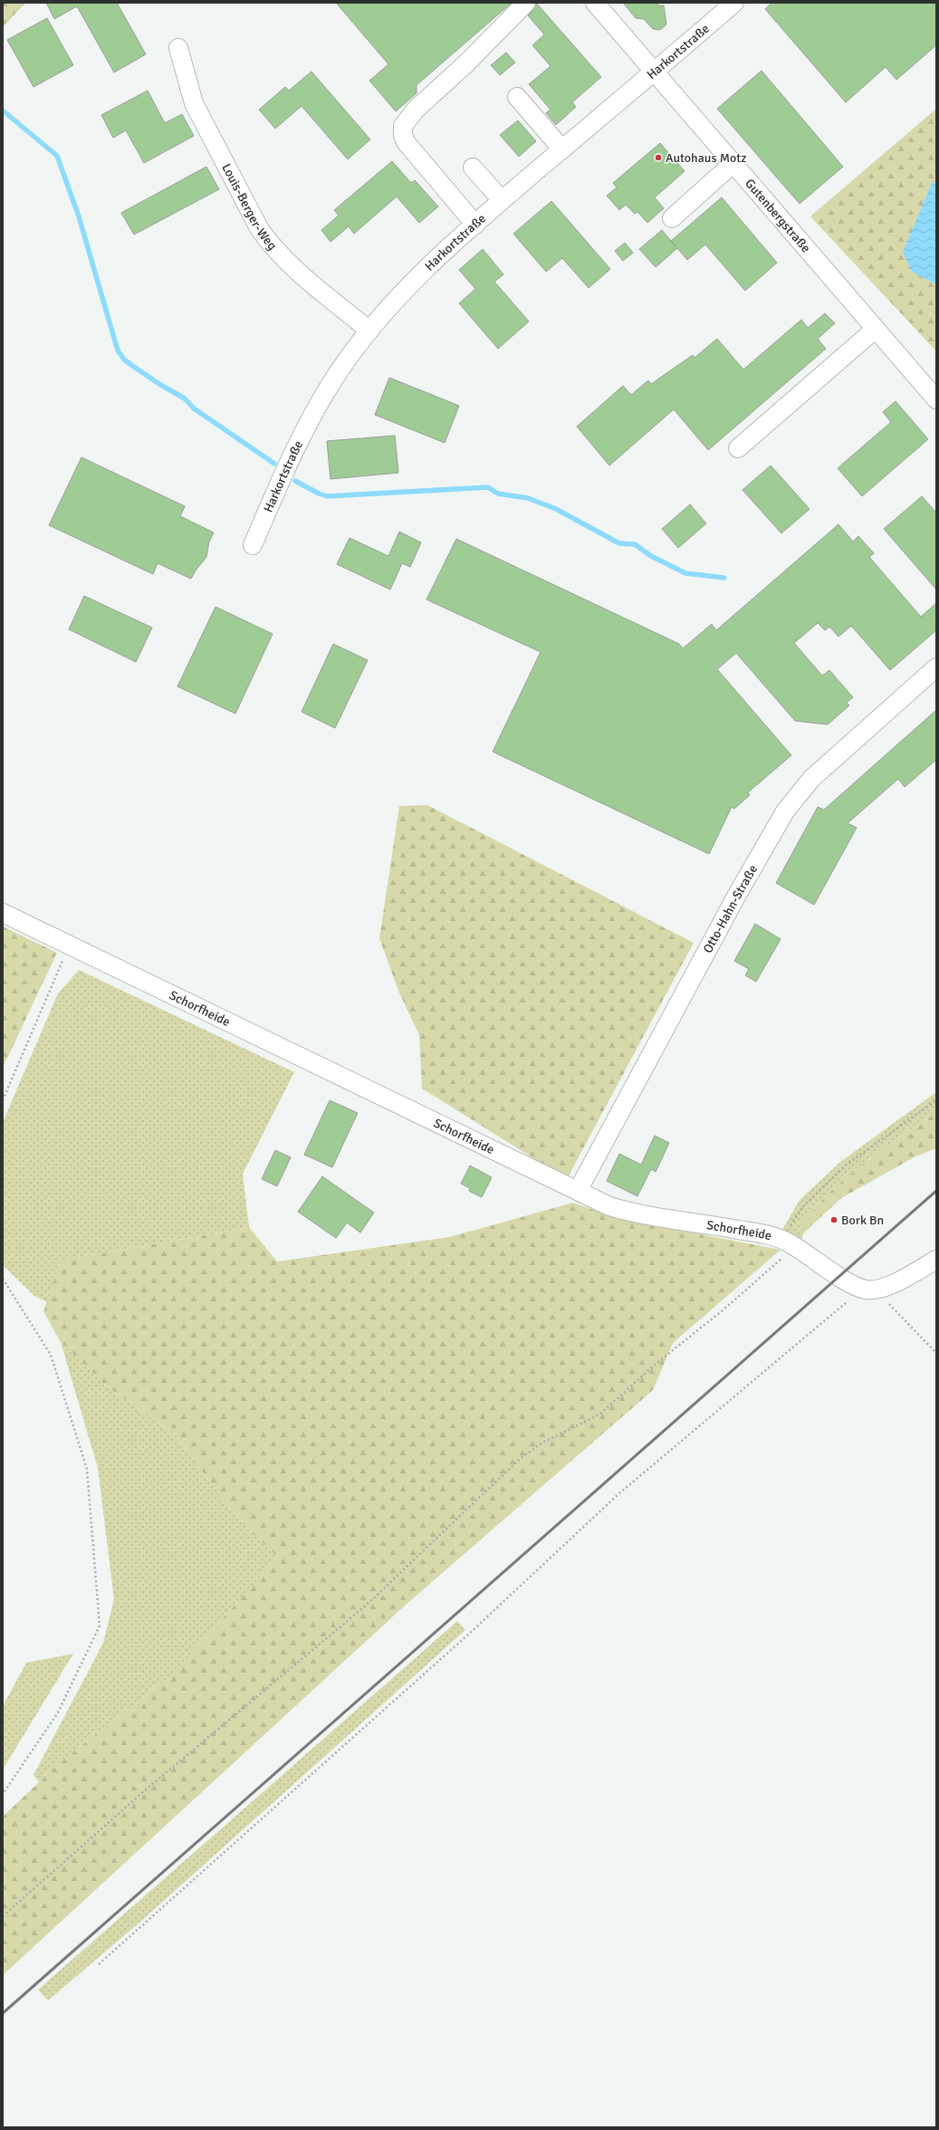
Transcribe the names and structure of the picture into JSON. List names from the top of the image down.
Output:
{
  "streets": {
    "street": [
      "Harkortstraße",
      "Louis-Berger-Weg",
      "Gutenbergstraße",
      "Otto-Hahn-Straße",
      "Schorfheide"
    ]
  },
  "crossings": [
    ["Harkortstraße", "Louis-Berger-Weg"],
    ["Harkortstraße", "Gutenbergstraße"],
    ["Otto-Hahn-Straße", "Schorfheide"]
  ],
  "places": ["Autohaus Motz", "Bork Bn"]
}
